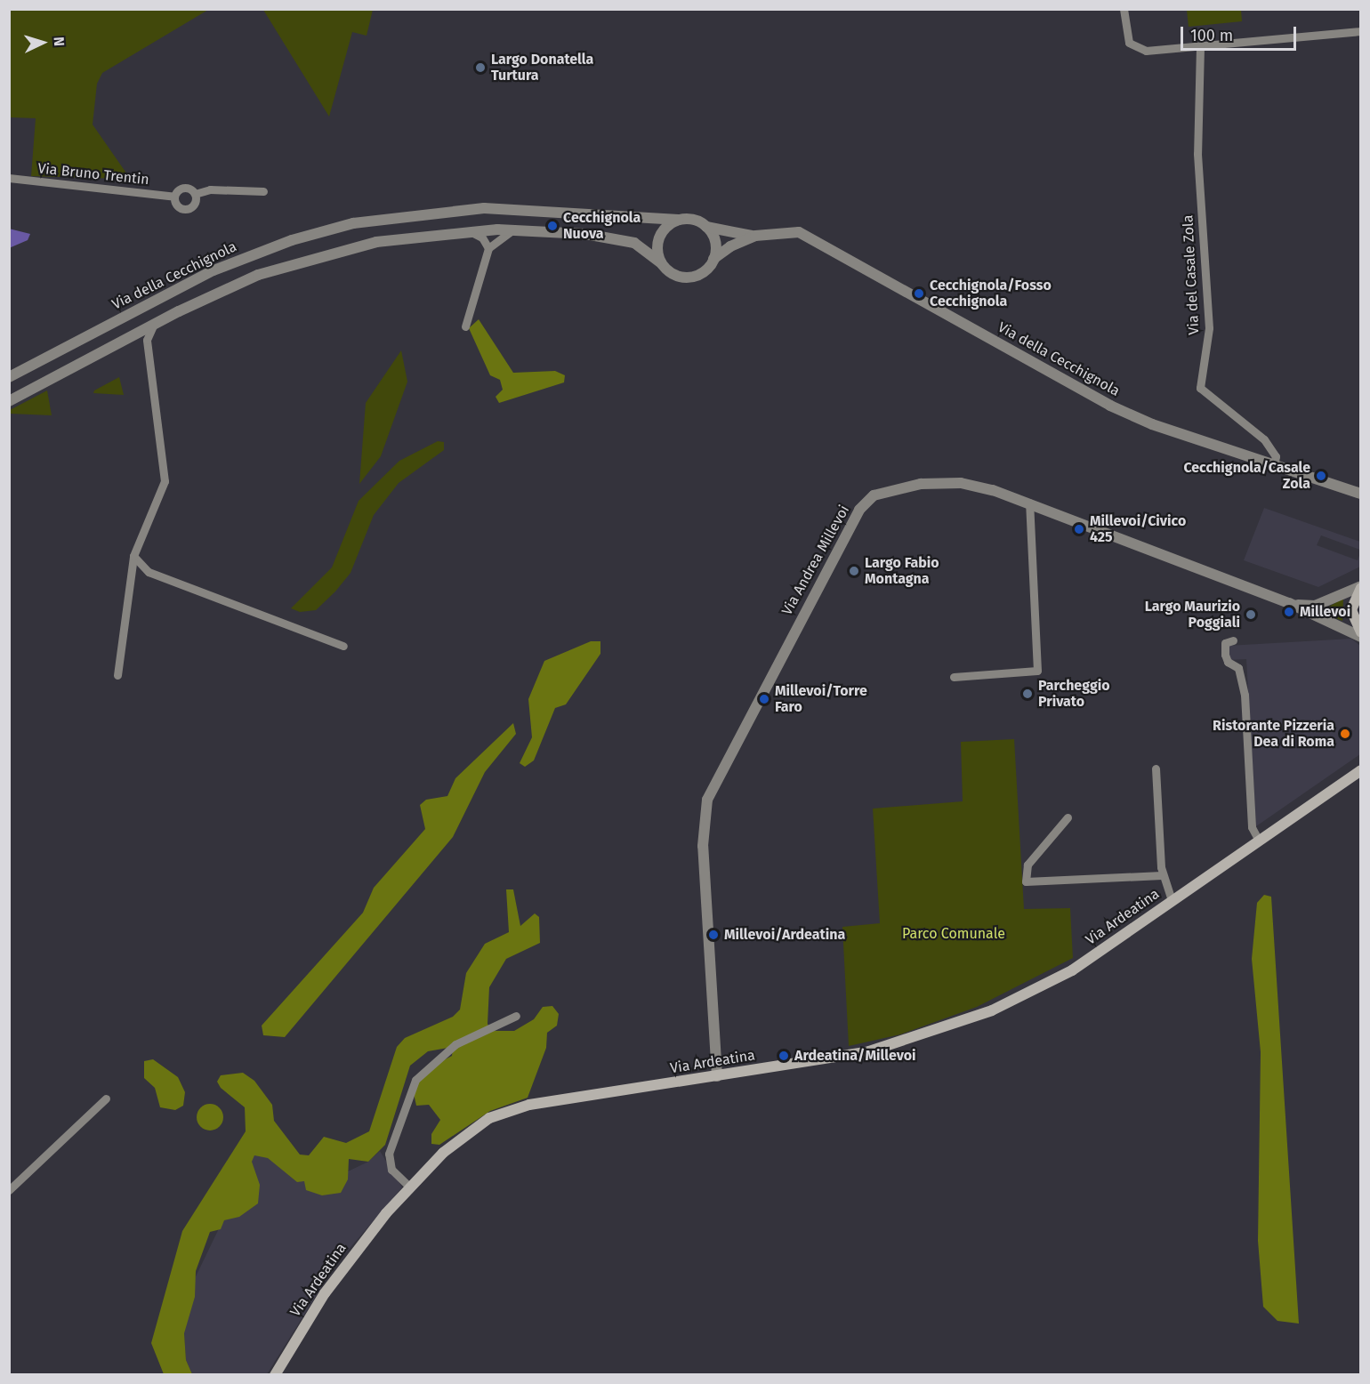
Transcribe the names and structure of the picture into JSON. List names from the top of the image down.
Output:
{
  "streets": {
    "main road": ["Via Ardeatina"],
    "street": [
      "Via Bruno Trentin",
      "Via del Casale Zola",
      "Via della Cecchignola",
      "Via Andrea Millevoi"
    ]
  },
  "crossings": [
    ["Via del Casale Zola", "Via della Cecchignola"],
    ["Via Andrea Millevoi", "Via Ardeatina"]
  ],
  "parks": ["Parco Comunale"],
  "places": [
    "Largo Donatella Turtura",
    "Cecchignola Nuova",
    "Cecchignola/Fosso Cecchignola",
    "Cecchignola/Casale Zola",
    "Millevoi/Civico 425",
    "Largo Fabio Montagna",
    "Millevoi",
    "Largo Maurizio Poggiali",
    "Parcheggio Privato",
    "Millevoi/Torre Faro",
    "Ristorante Pizzeria Dea di Roma",
    "Millevoi/Ardeatina",
    "Ardeatina/Millevoi"
  ],
  "scale_bar": "100 m",
  "north": "right"
}
